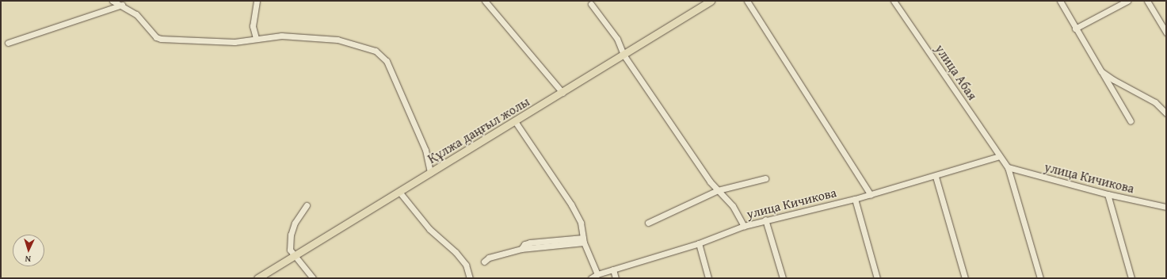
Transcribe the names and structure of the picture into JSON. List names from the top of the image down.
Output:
{
  "streets": {
    "main road": ["Құлжа даңғыл жолы"],
    "street": ["улица Абая", "улица Кичикова"]
  },
  "crossings": [
    ["улица Абая", "улица Кичикова"]
  ],
  "north": "bottom"
}
